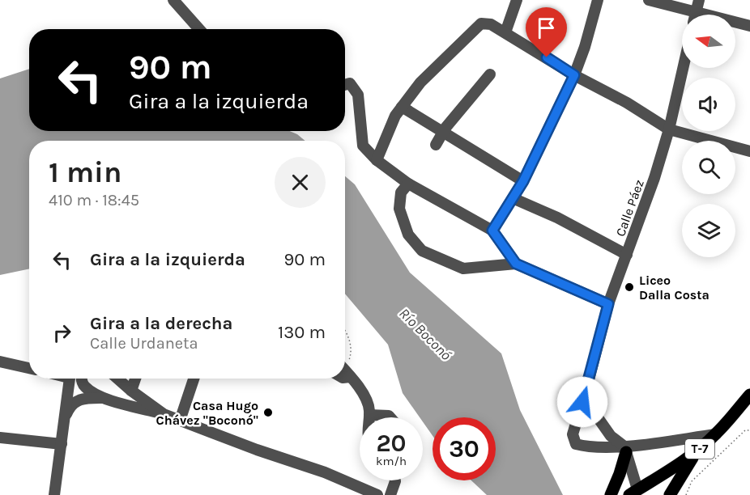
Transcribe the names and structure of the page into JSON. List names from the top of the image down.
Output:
{
  "streets": {
    "main road": ["T-7"],
    "street": ["Calle Páez"]
  },
  "crossings": [
    ["Calle Páez", "T-7"]
  ],
  "water": ["Río Boconó"],
  "places": ["Liceo Dalla Costa", "Casa Hugo Chávez \"Boconó\""],
  "north": "left",
  "page": {
    "turn": ["90 m", "Gira a la izquierda"],
    "heading": ["1 min", "410 m · 18:45"],
    "list": [
      {
        "name": "Gira a la izquierda",
        "value": "90 m"
      },
      {
        "name": "Gira a la derecha",
        "note": "Calle Urdaneta",
        "value": "130 m"
      }
    ],
    "speed": "20 km/h",
    "limit": "30"
  }
}
